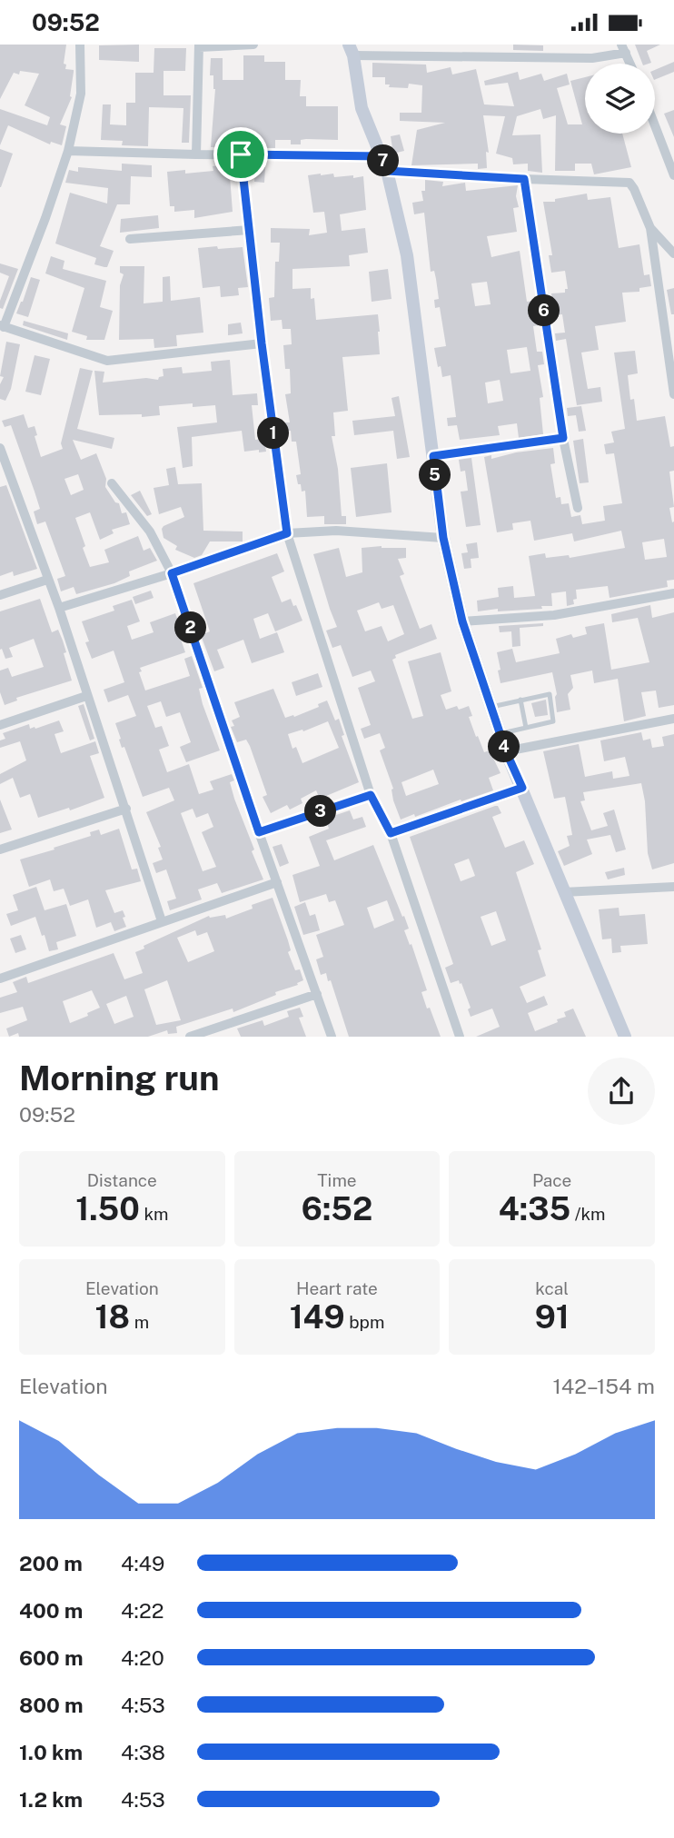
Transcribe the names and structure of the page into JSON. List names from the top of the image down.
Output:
{
  "page": {
    "status": "09:52",
    "pins": [
      "7",
      "6",
      "1",
      "5",
      "2",
      "4",
      "3"
    ],
    "heading": ["Morning run", "09:52"],
    "stats": [
      ["Distance", "1.50 km"],
      ["Time", "6:52"],
      ["Pace", "4:35 /km"],
      ["Elevation", "18 m"],
      ["Heart rate", "149 bpm"],
      ["kcal", "91"]
    ],
    "chart": ["Elevation", "142–154 m"],
    "list": [
      {
        "name": "200 m",
        "note": "4:49"
      },
      {
        "name": "400 m",
        "note": "4:22"
      },
      {
        "name": "600 m",
        "note": "4:20"
      },
      {
        "name": "800 m",
        "note": "4:53"
      },
      {
        "name": "1.0 km",
        "note": "4:38"
      },
      {
        "name": "1.2 km",
        "note": "4:53"
      }
    ]
  }
}
